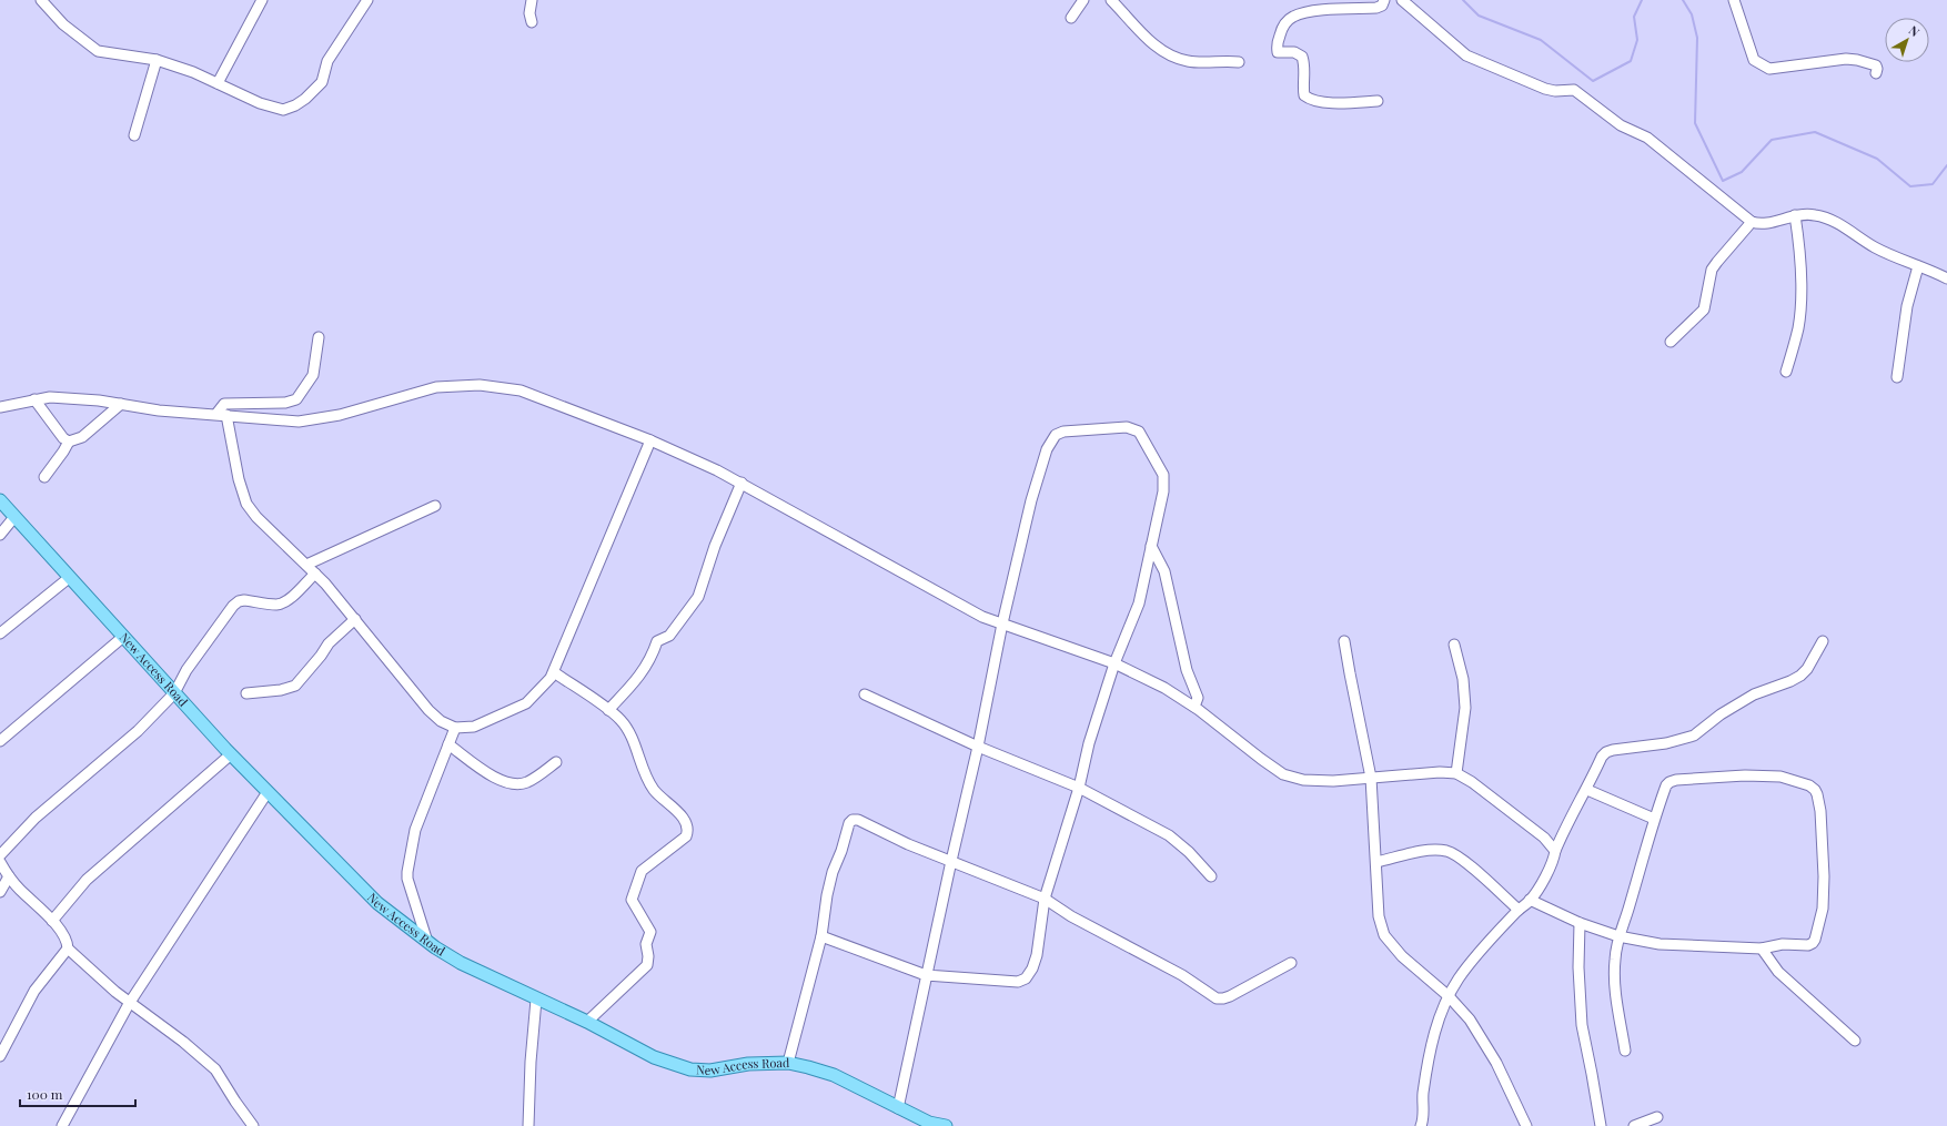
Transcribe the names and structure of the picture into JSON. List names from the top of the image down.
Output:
{
  "streets": {
    "main road": ["New Access Road"]
  },
  "scale_bar": "100 m",
  "north": "top right"
}
